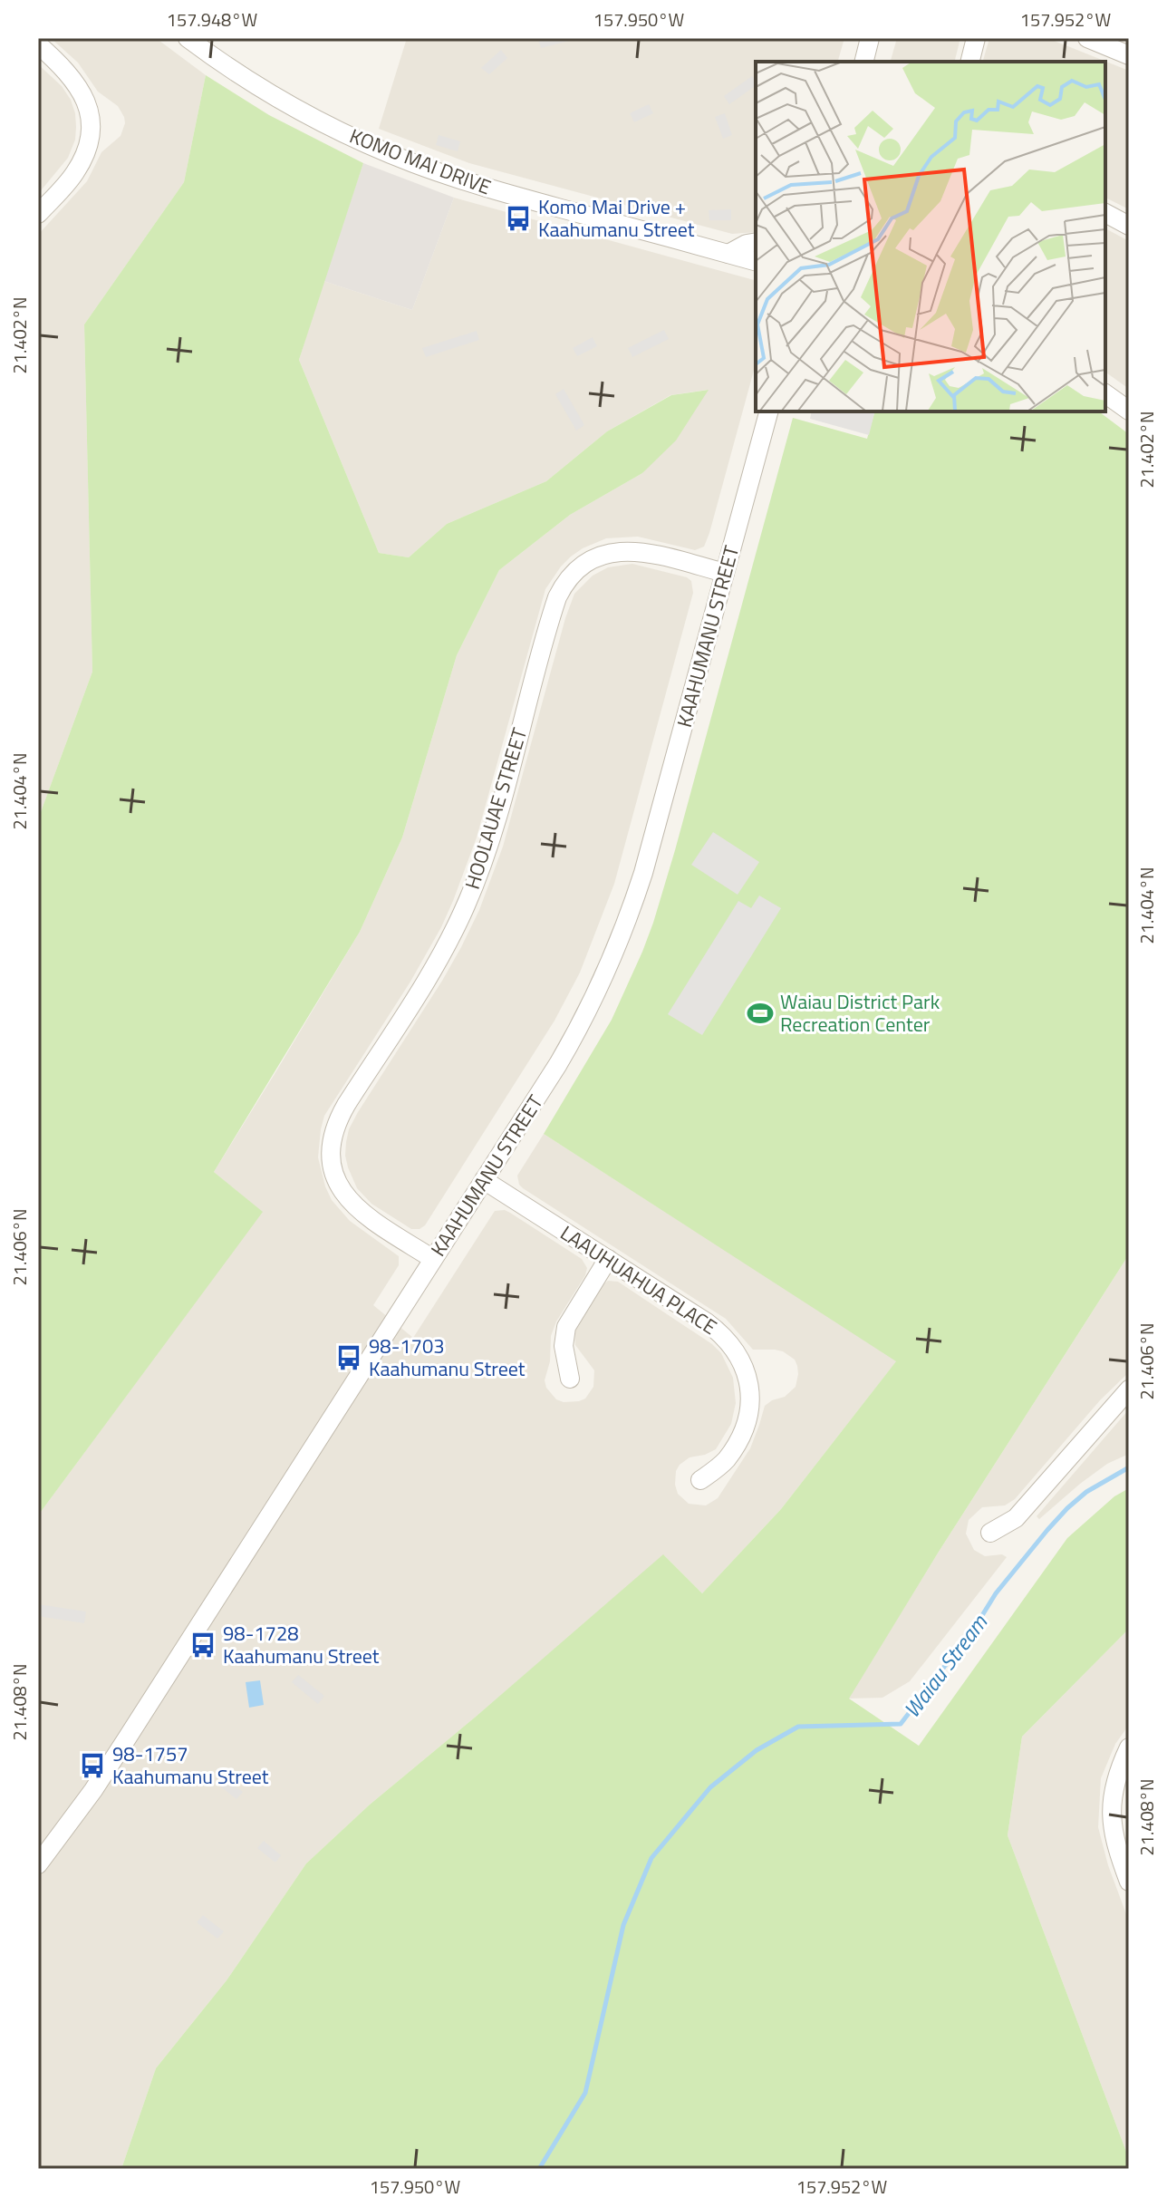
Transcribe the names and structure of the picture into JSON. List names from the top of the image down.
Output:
{
  "streets": {
    "street": [
      "KOMO MAI DRIVE",
      "KAAHUMANU STREET",
      "HOOLAUAE STREET",
      "LAAUHUAHUA PLACE"
    ]
  },
  "crossings": [
    ["KAAHUMANU STREET", "HOOLAUAE STREET"],
    ["KAAHUMANU STREET", "LAAUHUAHUA PLACE"]
  ],
  "water": ["Waiau Stream"],
  "places": {
    "bus stop": [
      "Komo Mai Drive + Kaahumanu Street",
      "98-1703 Kaahumanu Street",
      "98-1728 Kaahumanu Street",
      "98-1757 Kaahumanu Street"
    ],
    "sports": ["Waiau District Park Recreation Center"]
  },
  "coordinates": [
    "157.948°W",
    "157.950°W",
    "157.952°W",
    "21.402°N",
    "21.404°N",
    "21.406°N",
    "21.408°N"
  ]
}
